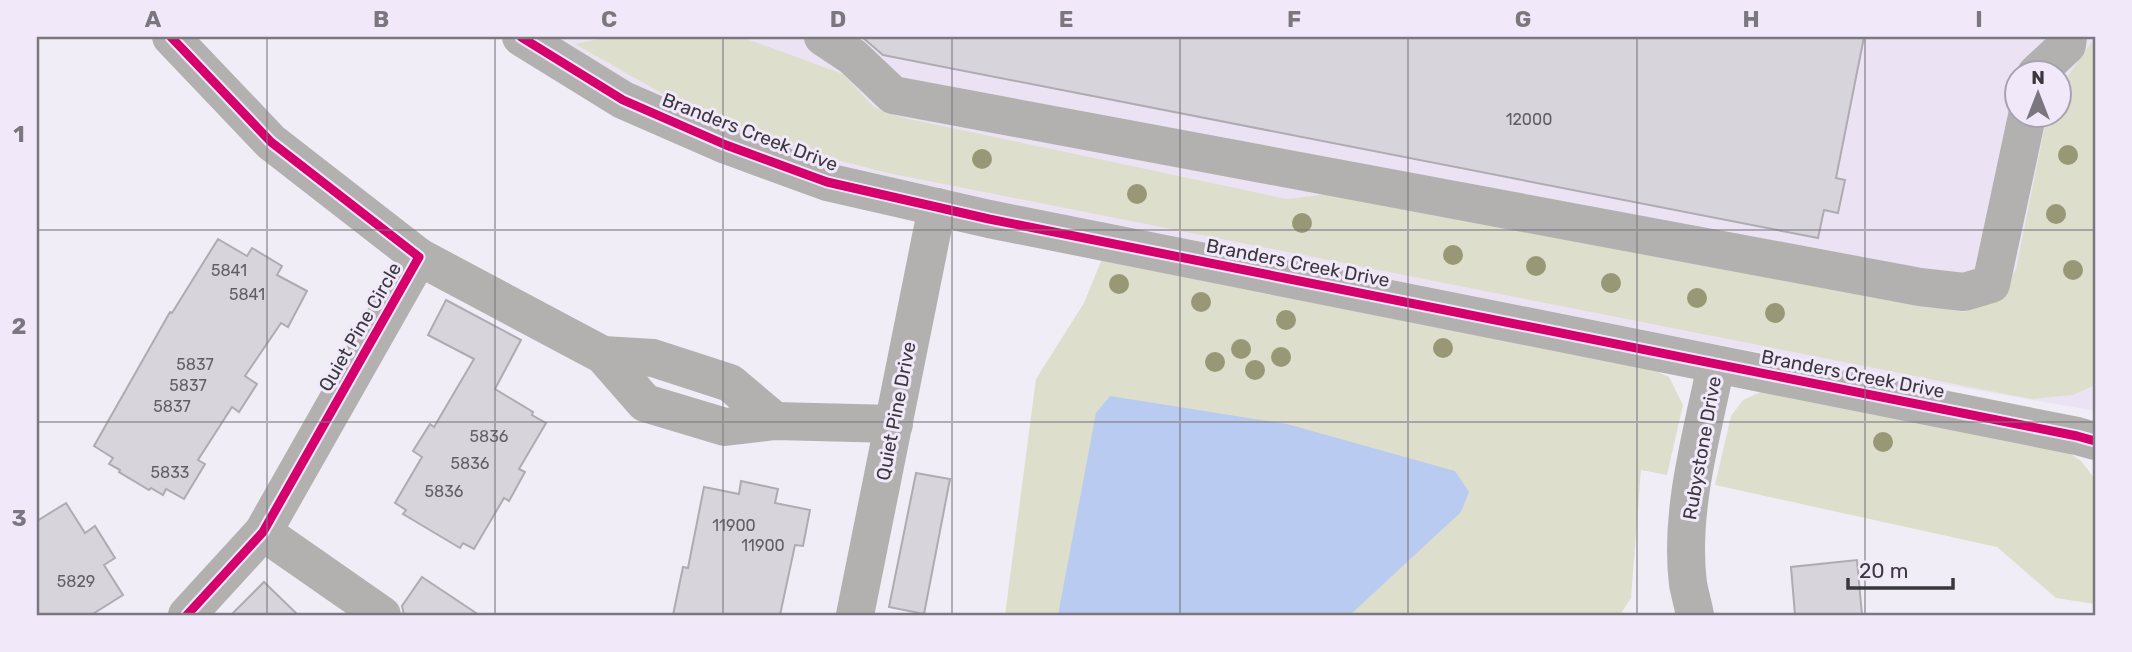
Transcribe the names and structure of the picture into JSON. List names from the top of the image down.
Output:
{
  "streets": {
    "street": [
      "Branders Creek Drive",
      "Quiet Pine Circle",
      "Quiet Pine Drive",
      "Rubystone Drive"
    ]
  },
  "crossings": [
    ["Branders Creek Drive", "Quiet Pine Drive"],
    ["Branders Creek Drive", "Rubystone Drive"]
  ],
  "house_numbers": [
    "12000",
    "5841",
    "5841",
    "5837",
    "5837",
    "5837",
    "5836",
    "5836",
    "5833",
    "5836",
    "11900",
    "11900",
    "5829"
  ],
  "scale_bar": "20 m",
  "north": "top",
  "grid": {
    "columns": [
      "A",
      "B",
      "C",
      "D",
      "E",
      "F",
      "G",
      "H",
      "I"
    ],
    "rows": ["1", "2", "3"]
  }
}
